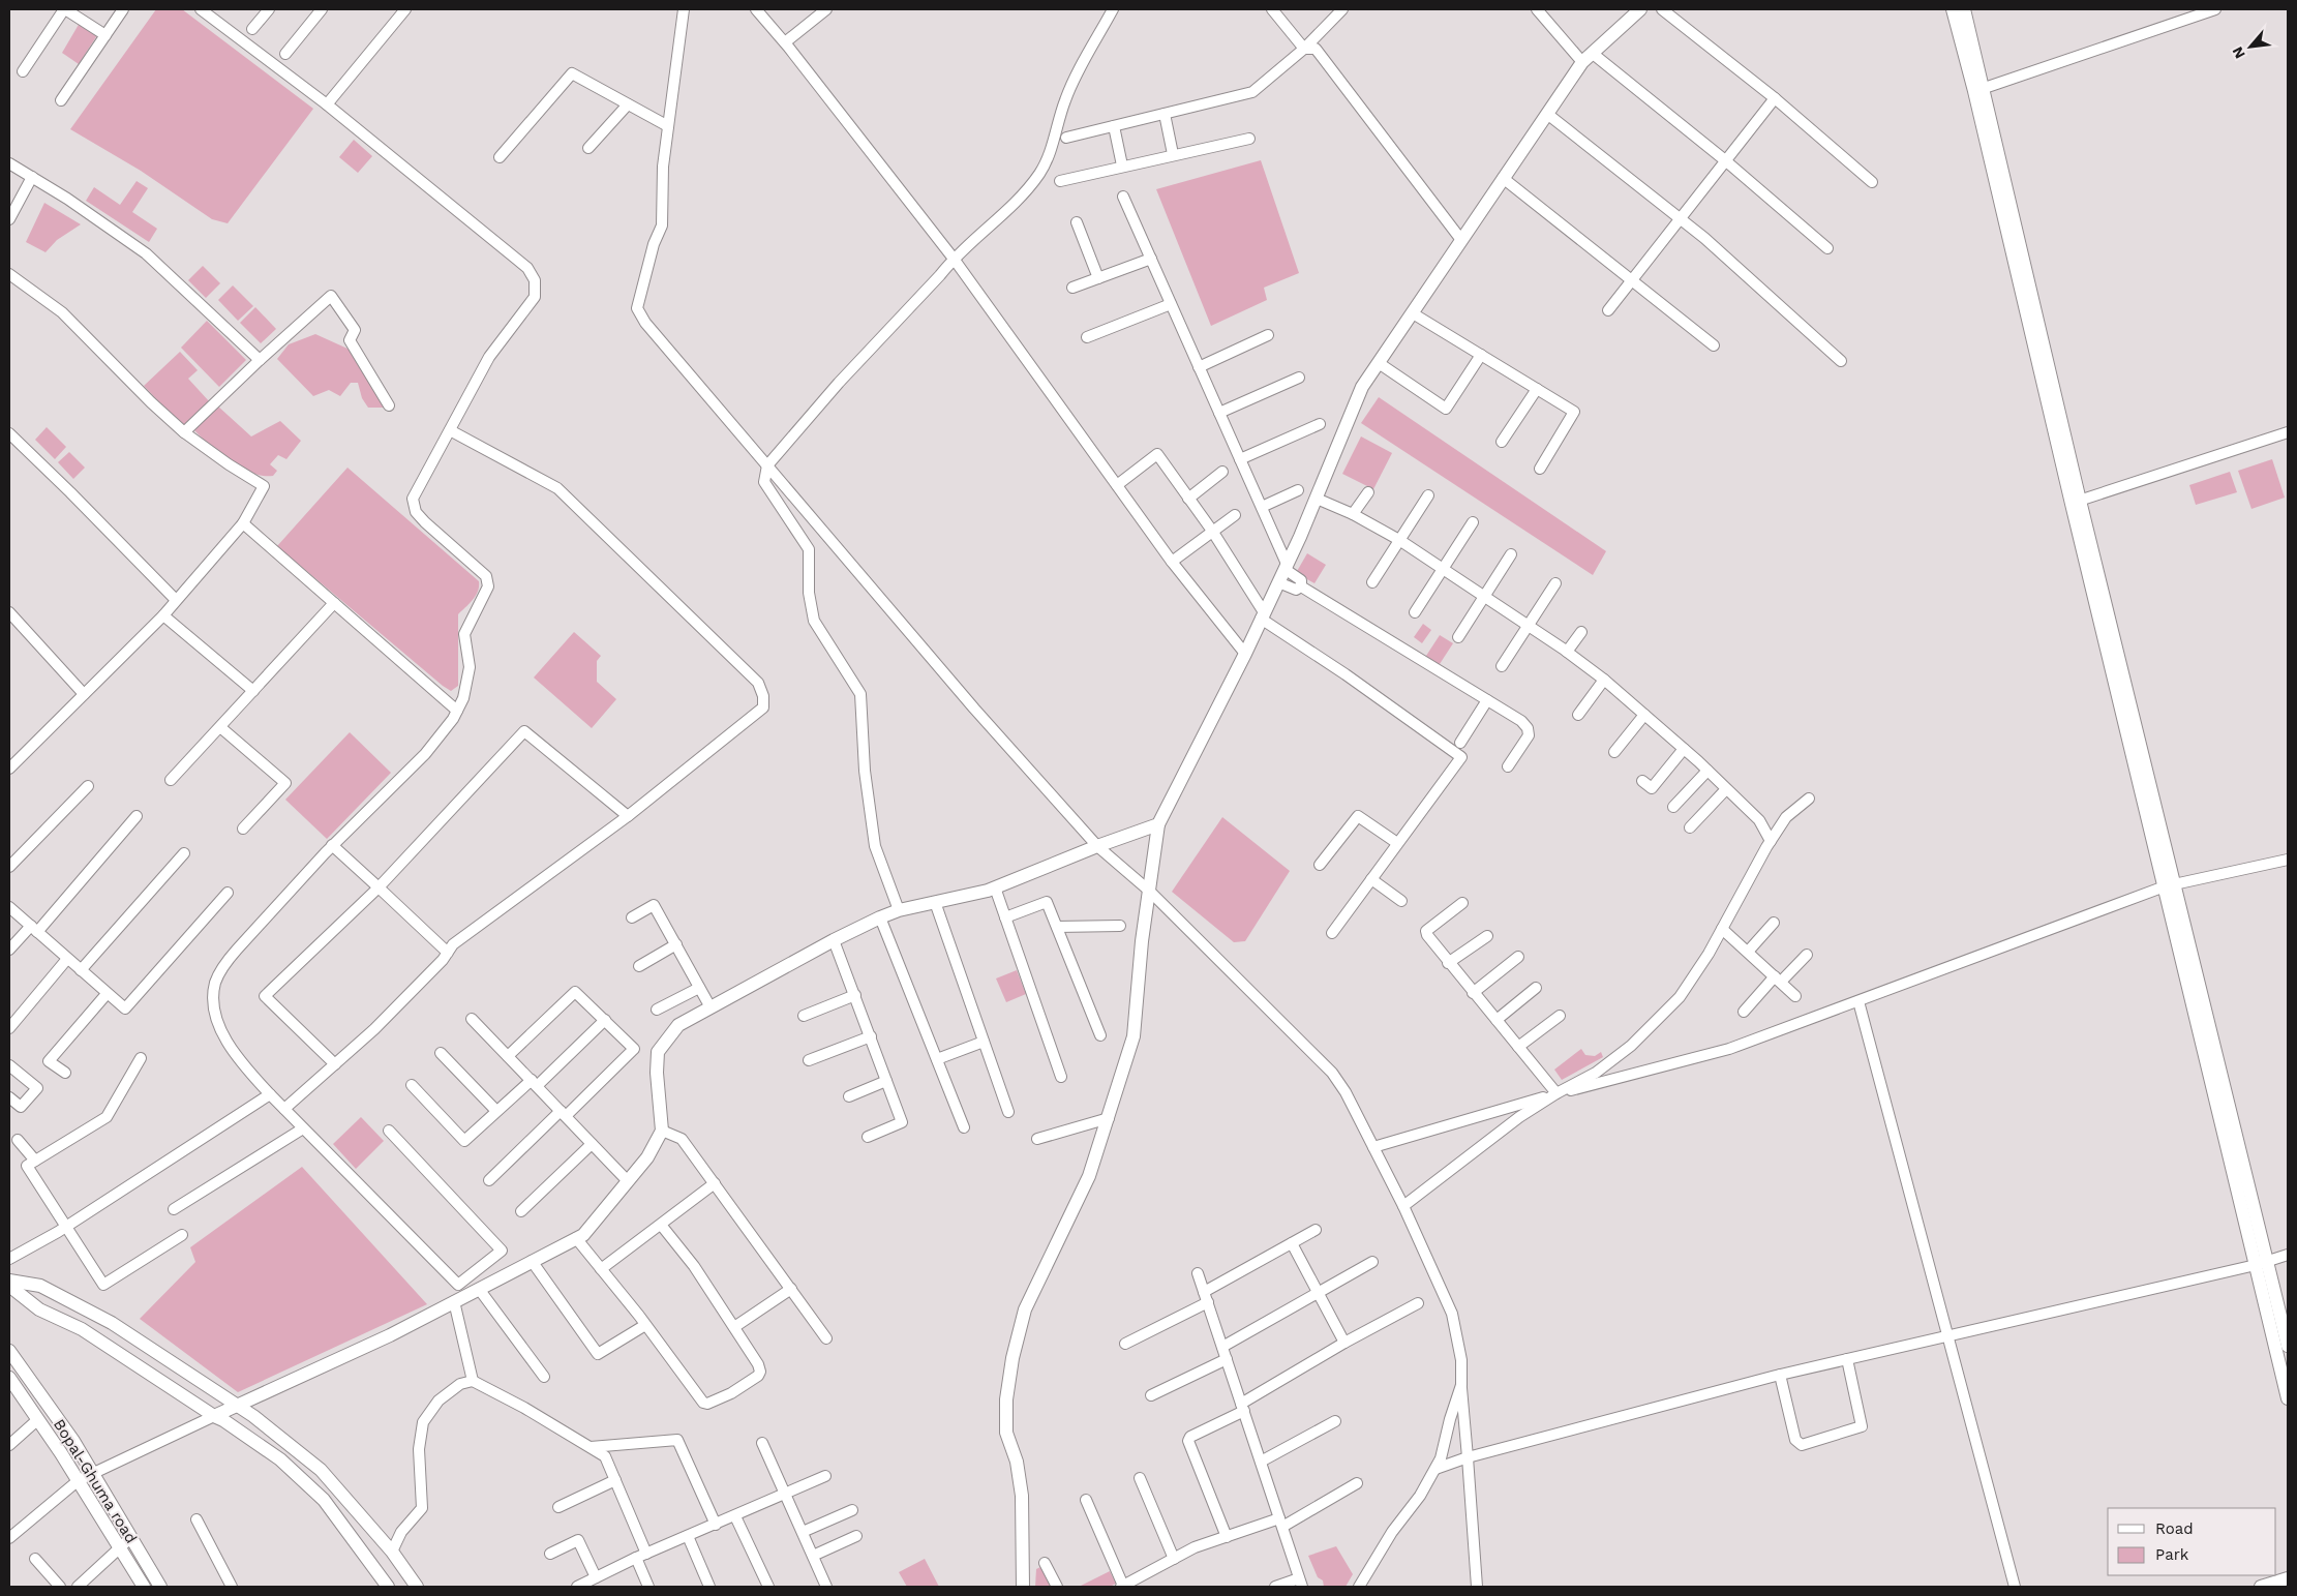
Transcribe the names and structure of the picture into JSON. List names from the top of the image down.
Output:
{
  "streets": {
    "street": ["Bopal-Ghuma road"]
  },
  "legend": ["Road", "Park"],
  "north": "bottom left"
}
